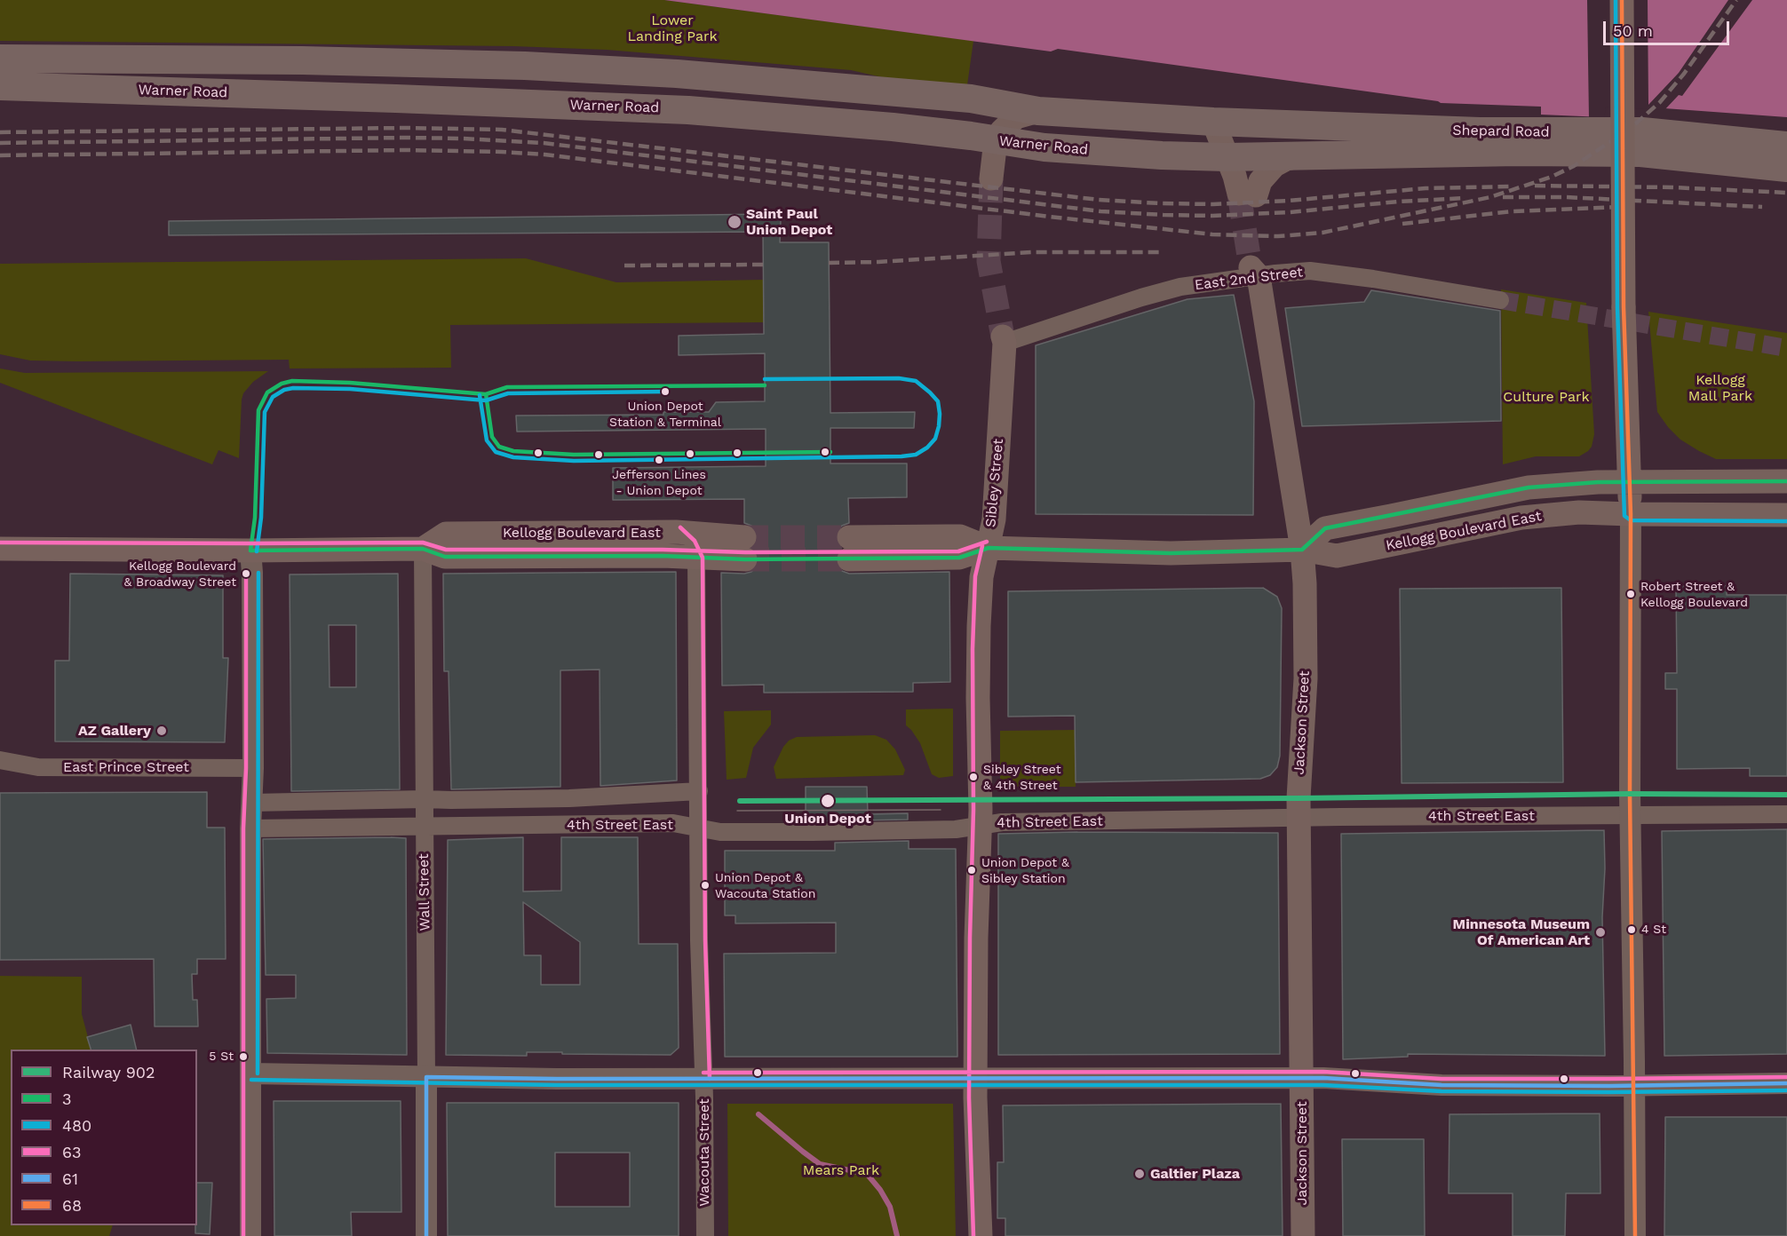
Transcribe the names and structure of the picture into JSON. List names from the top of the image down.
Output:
{
  "streets": {
    "highway": ["Warner Road", "Shepard Road"],
    "main road": ["Sibley Street", "Kellogg Boulevard East", "Jackson Street"],
    "street": [
      "East 2nd Street",
      "East Prince Street",
      "4th Street East",
      "Wall Street",
      "Wacouta Street"
    ]
  },
  "crossings": [
    ["Warner Road", "Shepard Road"],
    ["East 2nd Street", "Sibley Street"],
    ["East 2nd Street", "Jackson Street"],
    ["Sibley Street", "Kellogg Boulevard East"],
    ["Sibley Street", "4th Street East"],
    ["Kellogg Boulevard East", "Jackson Street"],
    ["Kellogg Boulevard East", "Wall Street"],
    ["Kellogg Boulevard East", "Wacouta Street"],
    ["Jackson Street", "4th Street East"],
    ["4th Street East", "Wall Street"],
    ["4th Street East", "Wacouta Street"]
  ],
  "parks": [
    "Lower Landing Park",
    "Kellogg Mall Park",
    "Culture Park",
    "Mears Park"
  ],
  "places": [
    "Saint Paul Union Depot",
    "Union Depot Station & Terminal",
    "Jefferson Lines - Union Depot",
    "Kellogg Boulevard & Broadway Street",
    "Robert Street & Kellogg Boulevard",
    "AZ Gallery",
    "Sibley Street & 4th Street",
    "Union Depot",
    "Union Depot & Sibley Station",
    "Union Depot & Wacouta Station",
    "4 St",
    "Minnesota Museum Of American Art",
    "5 St",
    "Galtier Plaza"
  ],
  "lines": [
    "transit line 480",
    "transit line 68",
    "transit line 3",
    "transit line 63",
    "rail line 902",
    "transit line 61"
  ],
  "legend": [
    "Railway 902",
    "3",
    "480",
    "63",
    "61",
    "68"
  ],
  "scale_bar": "50 m"
}
